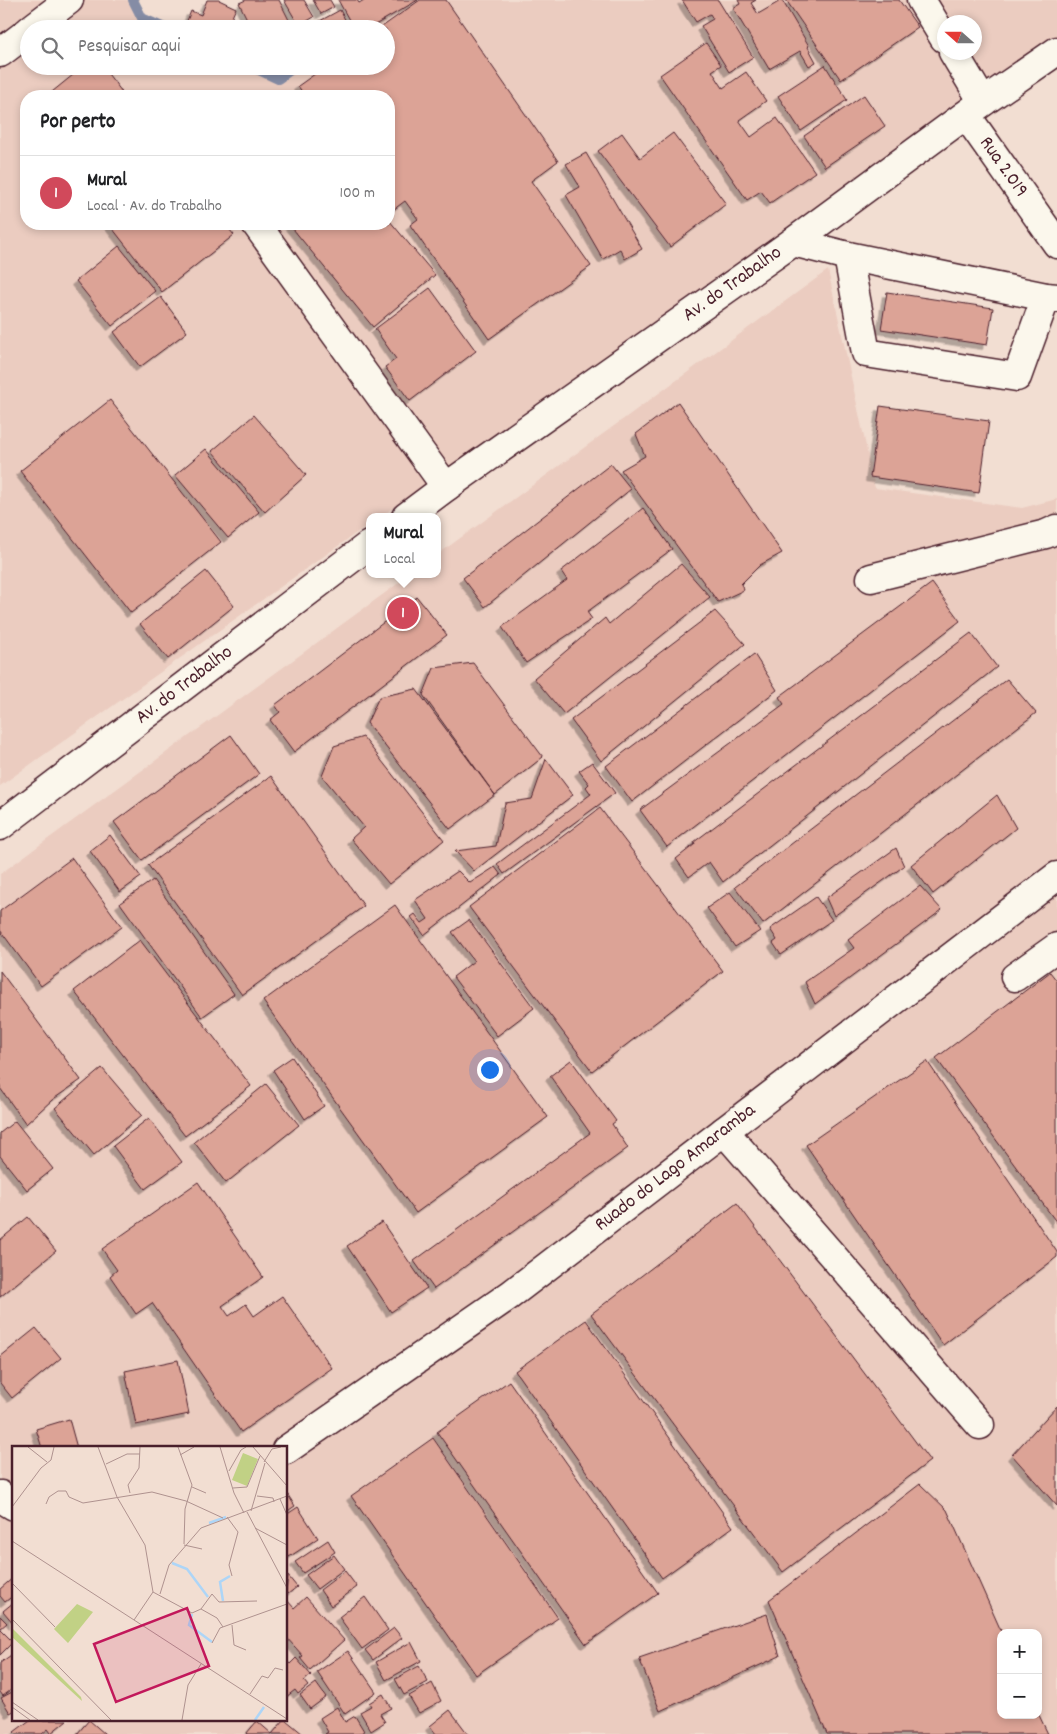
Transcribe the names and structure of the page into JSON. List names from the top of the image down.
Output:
{
  "streets": {
    "main road": ["Rua 2.019", "Av. do Trabalho", "Ruado do Lago Amaramba"]
  },
  "crossings": [
    ["Rua 2.019", "Av. do Trabalho"]
  ],
  "north": "left",
  "page": {
    "search": "Pesquisar aqui",
    "heading": "Por perto",
    "list": [
      {
        "mark": "1",
        "name": "Mural",
        "note": "Local · Av. do Trabalho",
        "value": "100 m"
      }
    ],
    "popup": ["Mural", "Local"],
    "pins": "1",
    "map_buttons": ["+", "−"]
  }
}
